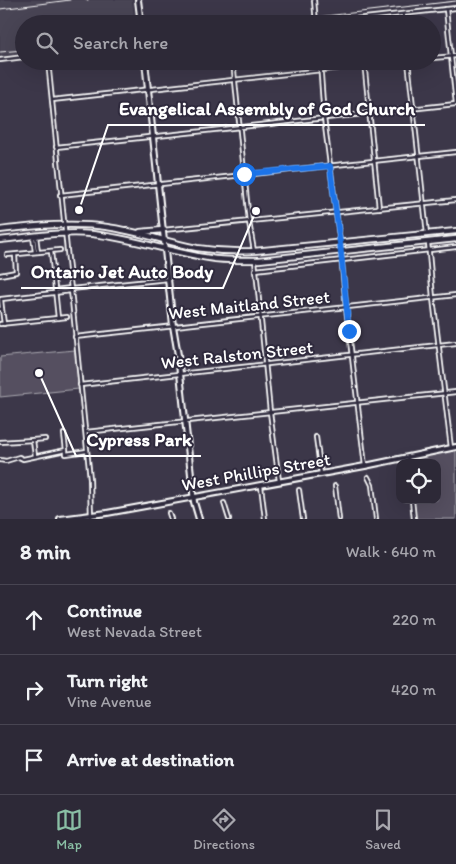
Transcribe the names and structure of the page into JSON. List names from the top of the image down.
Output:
{
  "streets": {
    "street": ["West Maitland Street", "West Ralston Street", "West Phillips Street"]
  },
  "places": ["Evangelical Assembly of God Church", "Ontario Jet Auto Body", "Cypress Park"],
  "page": {
    "search": "Search here",
    "heading": ["8 min", "Walk · 640 m"],
    "list": [
      ["Continue", "West Nevada Street", "220 m"],
      ["Turn right", "Vine Avenue", "420 m"],
      "Arrive at destination"
    ],
    "nav": ["Map", "Directions", "Saved"]
  }
}
